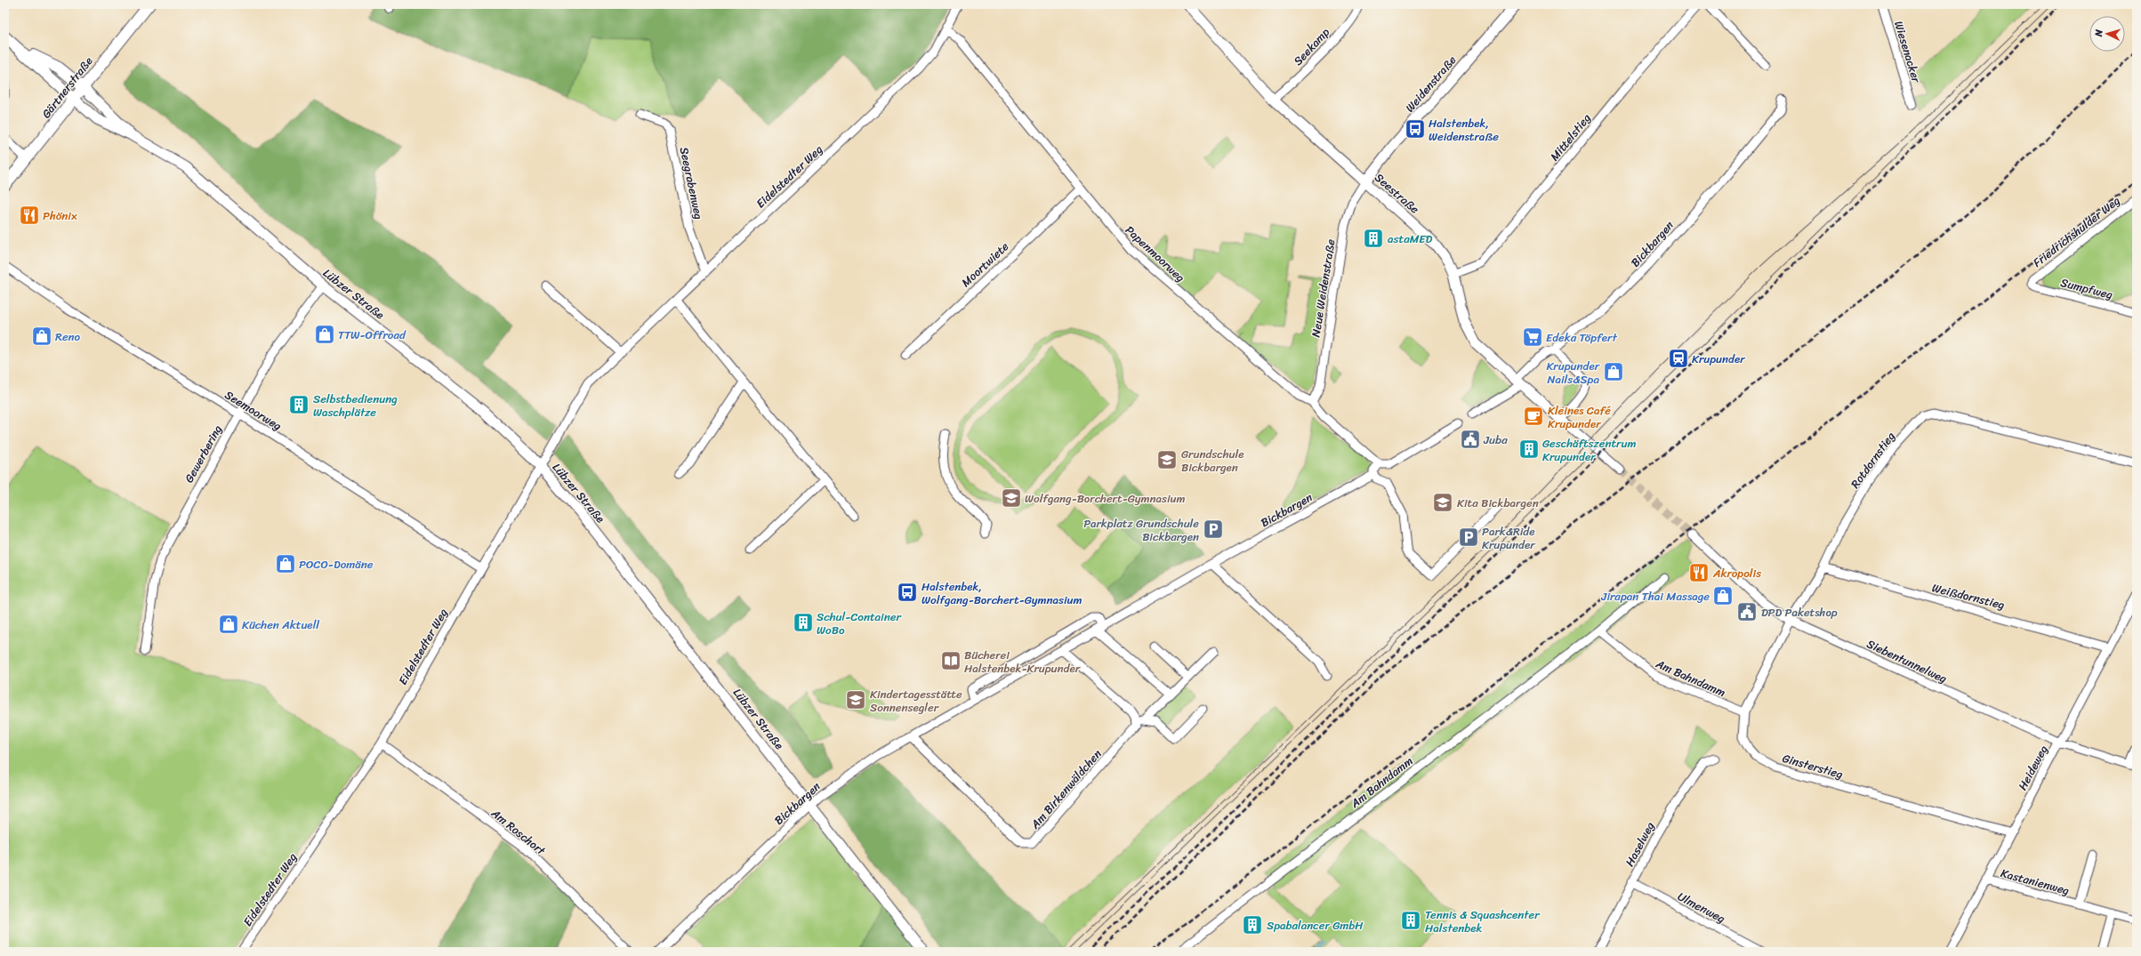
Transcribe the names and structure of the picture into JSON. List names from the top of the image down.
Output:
{
  "streets": {
    "main road": ["Gärtnerstraße"],
    "street": [
      "Seekamp",
      "Wiesenacker",
      "Weidenstraße",
      "Mittelstieg",
      "Eidelstedter Weg",
      "Seegrabenweg",
      "Seestraße",
      "Friedrichshulder Weg",
      "Bickbargen",
      "Papenmoorweg",
      "Moortwiete",
      "Neue Weidenstraße",
      "Sumpfweg",
      "Lübzer Straße",
      "Seemoorweg",
      "Gewerbering",
      "Rotdornstieg",
      "Weißdornstieg",
      "Siebentunnelweg",
      "Am Bahndamm",
      "Ginsterstieg",
      "Heideweg",
      "Am Birkenwäldchen",
      "Am Roschort",
      "Haselweg",
      "Kastanienweg",
      "Ulmenweg"
    ]
  },
  "crossings": [
    ["Seekamp", "Seestraße"],
    ["Weidenstraße", "Seestraße"],
    ["Weidenstraße", "Neue Weidenstraße"],
    ["Gärtnerstraße", "Lübzer Straße"],
    ["Mittelstieg", "Seestraße"],
    ["Eidelstedter Weg", "Seegrabenweg"],
    ["Eidelstedter Weg", "Papenmoorweg"],
    ["Eidelstedter Weg", "Lübzer Straße"],
    ["Eidelstedter Weg", "Seemoorweg"],
    ["Eidelstedter Weg", "Am Roschort"],
    ["Seestraße", "Bickbargen"],
    ["Seestraße", "Neue Weidenstraße"],
    ["Friedrichshulder Weg", "Sumpfweg"],
    ["Bickbargen", "Lübzer Straße"],
    ["Bickbargen", "Am Birkenwäldchen"],
    ["Papenmoorweg", "Moortwiete"],
    ["Papenmoorweg", "Neue Weidenstraße"],
    ["Lübzer Straße", "Gewerbering"],
    ["Seemoorweg", "Gewerbering"],
    ["Rotdornstieg", "Weißdornstieg"],
    ["Rotdornstieg", "Siebentunnelweg"],
    ["Rotdornstieg", "Ginsterstieg"],
    ["Weißdornstieg", "Heideweg"],
    ["Siebentunnelweg", "Ginsterstieg"],
    ["Siebentunnelweg", "Heideweg"],
    ["Am Bahndamm", "Ginsterstieg"],
    ["Ginsterstieg", "Heideweg"],
    ["Heideweg", "Kastanienweg"],
    ["Haselweg", "Ulmenweg"]
  ],
  "places": {
    "bus stop": ["Halstenbek, Weidenstraße", "Halstenbek, Wolfgang-Borchert-Gymnasium"],
    "restaurant": ["Phönix", "Akropolis"],
    "building": [
      "astaMED",
      "Selbstbedienung Waschplätze",
      "Geschäftszentrum Krupunder",
      "Schul-Container WoBo",
      "Tennis & Squashcenter Halstenbek",
      "Spabalancer GmbH"
    ],
    "shop": [
      "TTW-Offroad",
      "Reno",
      "Krupunder Nails&Spa",
      "POCO-Domäne",
      "Jirapan Thai Massage",
      "Küchen Aktuell"
    ],
    "supermarket": ["Edeka Töpfert"],
    "station": ["Krupunder"],
    "cafe": ["Kleines Café Krupunder"],
    "public building": ["Juba", "DPD Paketshop"],
    "school or university": [
      "Grundschule Bickbargen",
      "Wolfgang-Borchert-Gymnasium",
      "Kita Bickbargen",
      "Kindertagesstätte Sonnensegler"
    ],
    "parking": ["Parkplatz Grundschule Bickbargen", "Park&Ride Krupunder"],
    "library": ["Bücherei Halstenbek-Krupunder"]
  },
  "north": "left"
}
